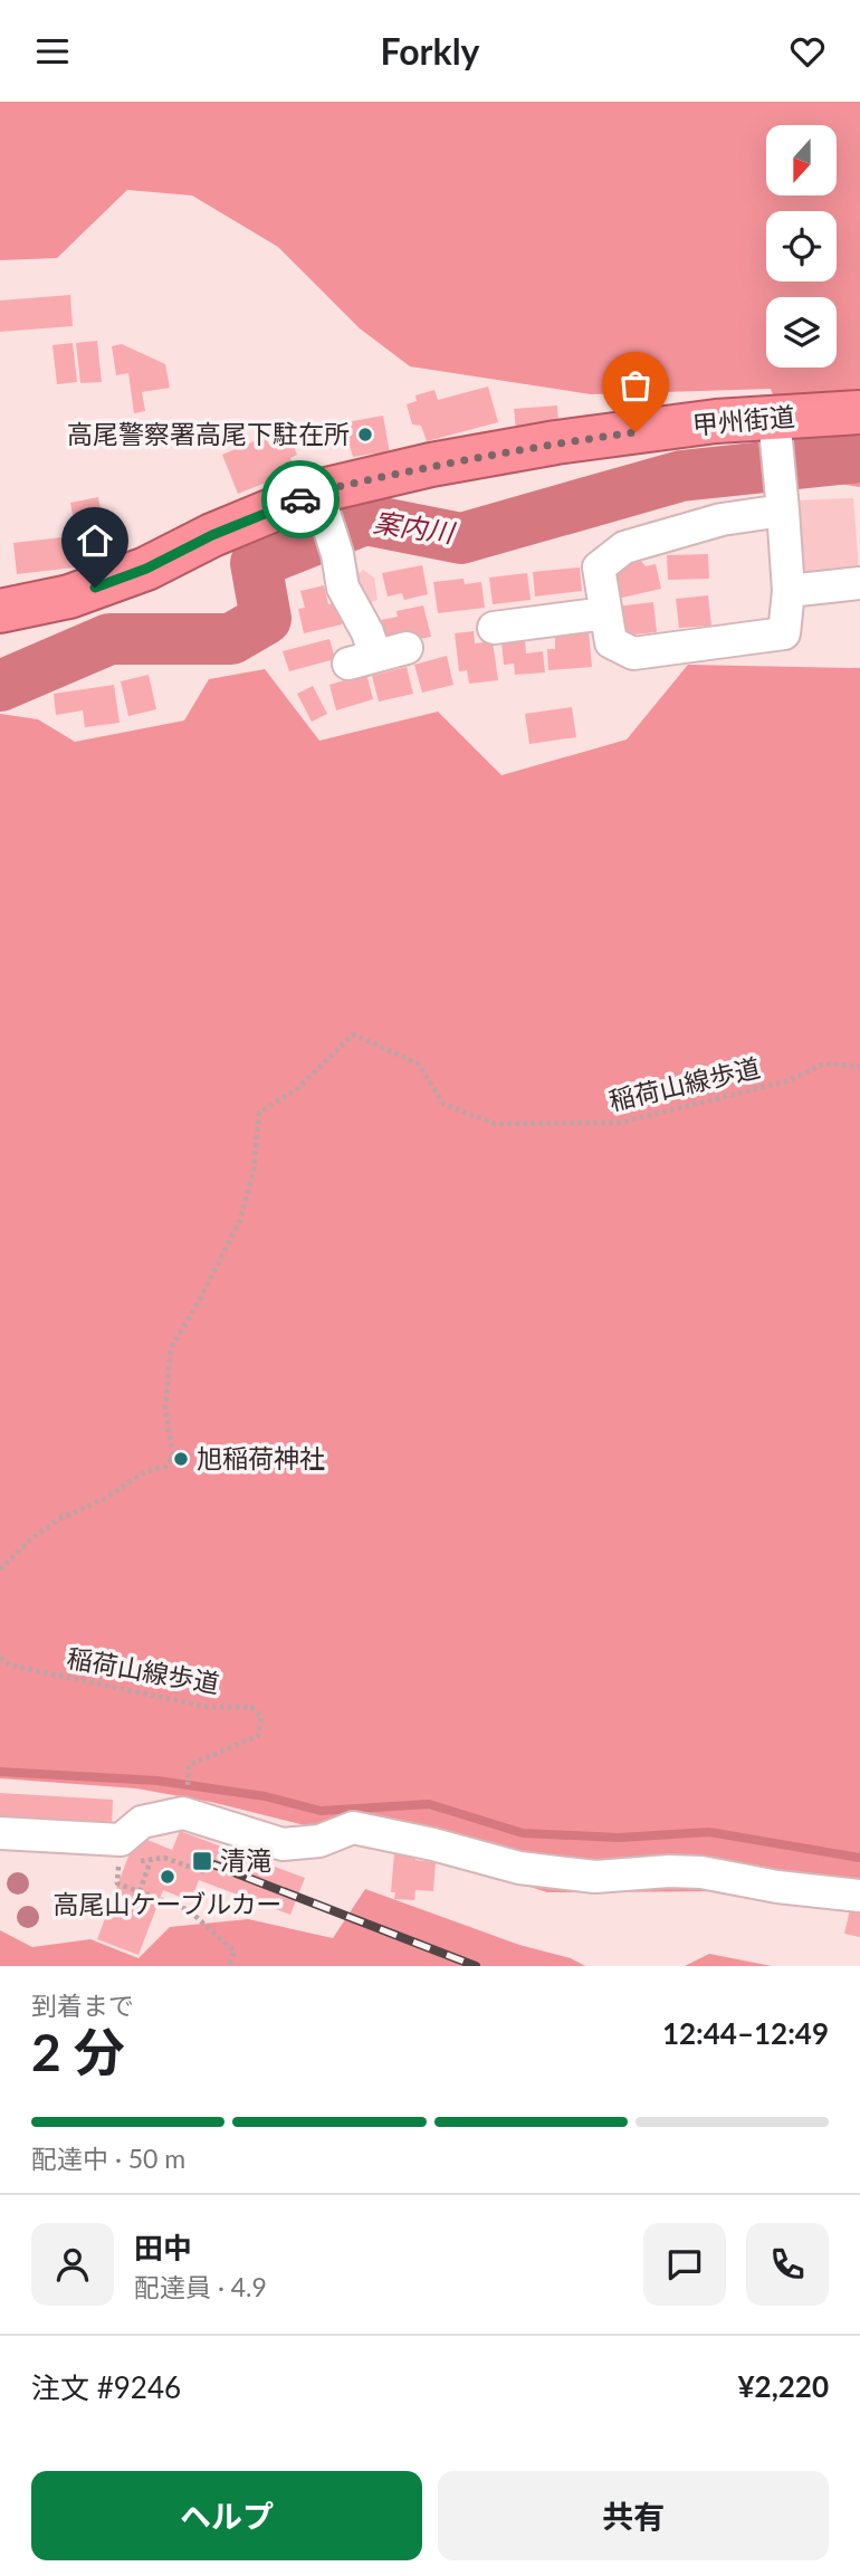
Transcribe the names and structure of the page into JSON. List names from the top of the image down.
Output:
{
  "streets": {
    "highway": ["甲州街道"],
    "path": ["稲荷山線歩道"]
  },
  "water": ["案内川"],
  "places": {
    "other": ["高尾警察署高尾下駐在所", "旭稲荷神社", "高尾山ケーブルカー"],
    "transit": ["清滝"]
  },
  "north": "bottom",
  "page": {
    "header": "Forkly",
    "heading": ["2 分", "到着まで", "12:44–12:49"],
    "panel": [
      "田中",
      "配達員 · 4.9",
      "注文 #9246",
      "¥2,220"
    ],
    "bar": "配達中 · 50 m",
    "buttons": ["ヘルプ", "共有"]
  }
}
